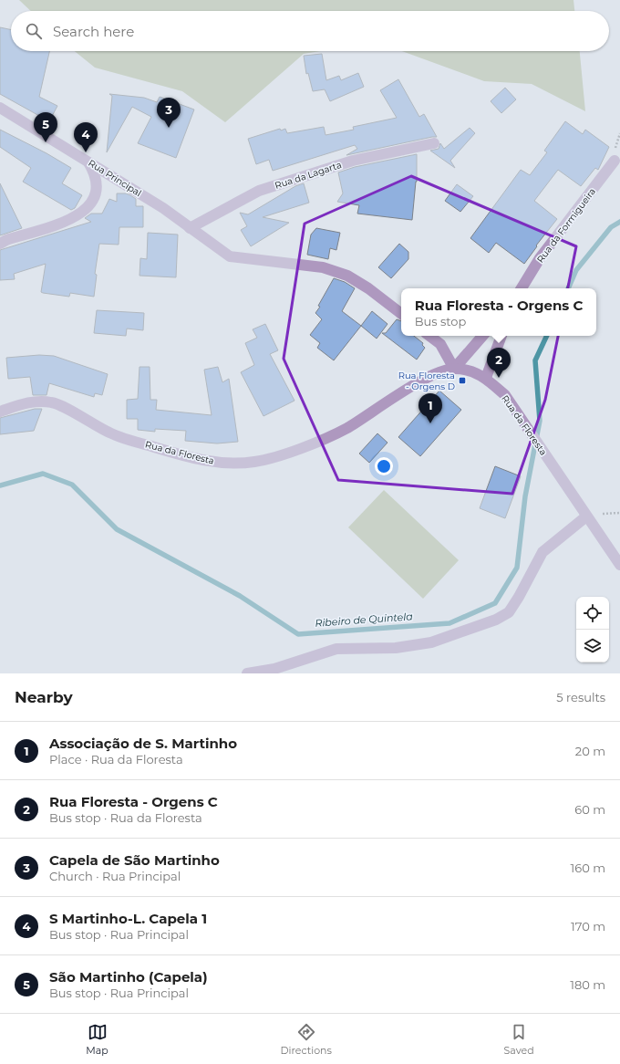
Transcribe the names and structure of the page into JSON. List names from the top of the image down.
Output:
{
  "streets": {
    "street": [
      "Rua da Lagarta",
      "Rua Principal",
      "Rua da Formigueira",
      "Rua da Floresta"
    ]
  },
  "crossings": [
    ["Rua da Lagarta", "Rua Principal"]
  ],
  "water": ["Ribeiro de Quintela"],
  "places": {
    "transit": ["Rua Floresta - Orgens D"]
  },
  "page": {
    "search": "Search here",
    "pins": [
      "3",
      "5",
      "4",
      "2",
      "1"
    ],
    "popup": ["Rua Floresta - Orgens C", "Bus stop"],
    "heading": ["Nearby", "5 results"],
    "list": [
      {
        "mark": "1",
        "name": "Associação de S. Martinho",
        "note": "Place · Rua da Floresta",
        "value": "20 m"
      },
      {
        "mark": "2",
        "name": "Rua Floresta - Orgens C",
        "note": "Bus stop · Rua da Floresta",
        "value": "60 m"
      },
      {
        "mark": "3",
        "name": "Capela de São Martinho",
        "note": "Church · Rua Principal",
        "value": "160 m"
      },
      {
        "mark": "4",
        "name": "S Martinho-L. Capela 1",
        "note": "Bus stop · Rua Principal",
        "value": "170 m"
      },
      {
        "mark": "5",
        "name": "São Martinho (Capela)",
        "note": "Bus stop · Rua Principal",
        "value": "180 m"
      }
    ],
    "nav": ["Map", "Directions", "Saved"]
  }
}
